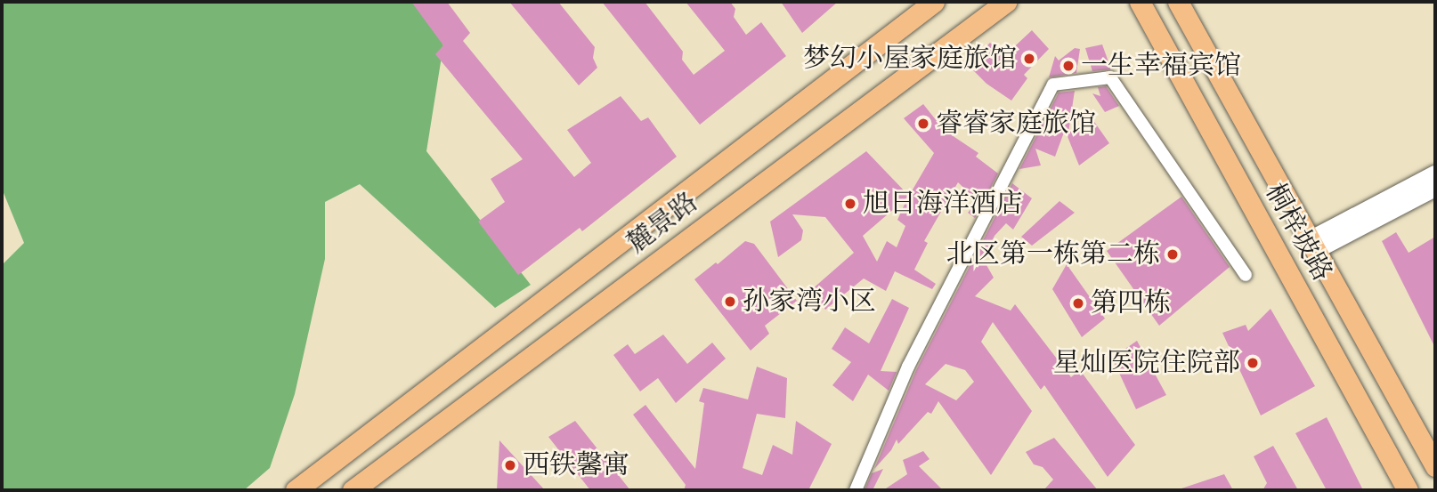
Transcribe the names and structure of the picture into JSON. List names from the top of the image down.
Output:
{
  "streets": {
    "main road": ["麓景路", "桐梓坡路"]
  },
  "places": [
    "梦幻小屋家庭旅馆",
    "一生幸福宾馆",
    "睿睿家庭旅馆",
    "旭日海洋酒店",
    "北区第一栋第二栋",
    "孙家湾小区",
    "第四栋",
    "星灿医院住院部",
    "西铁馨寓"
  ]
}
